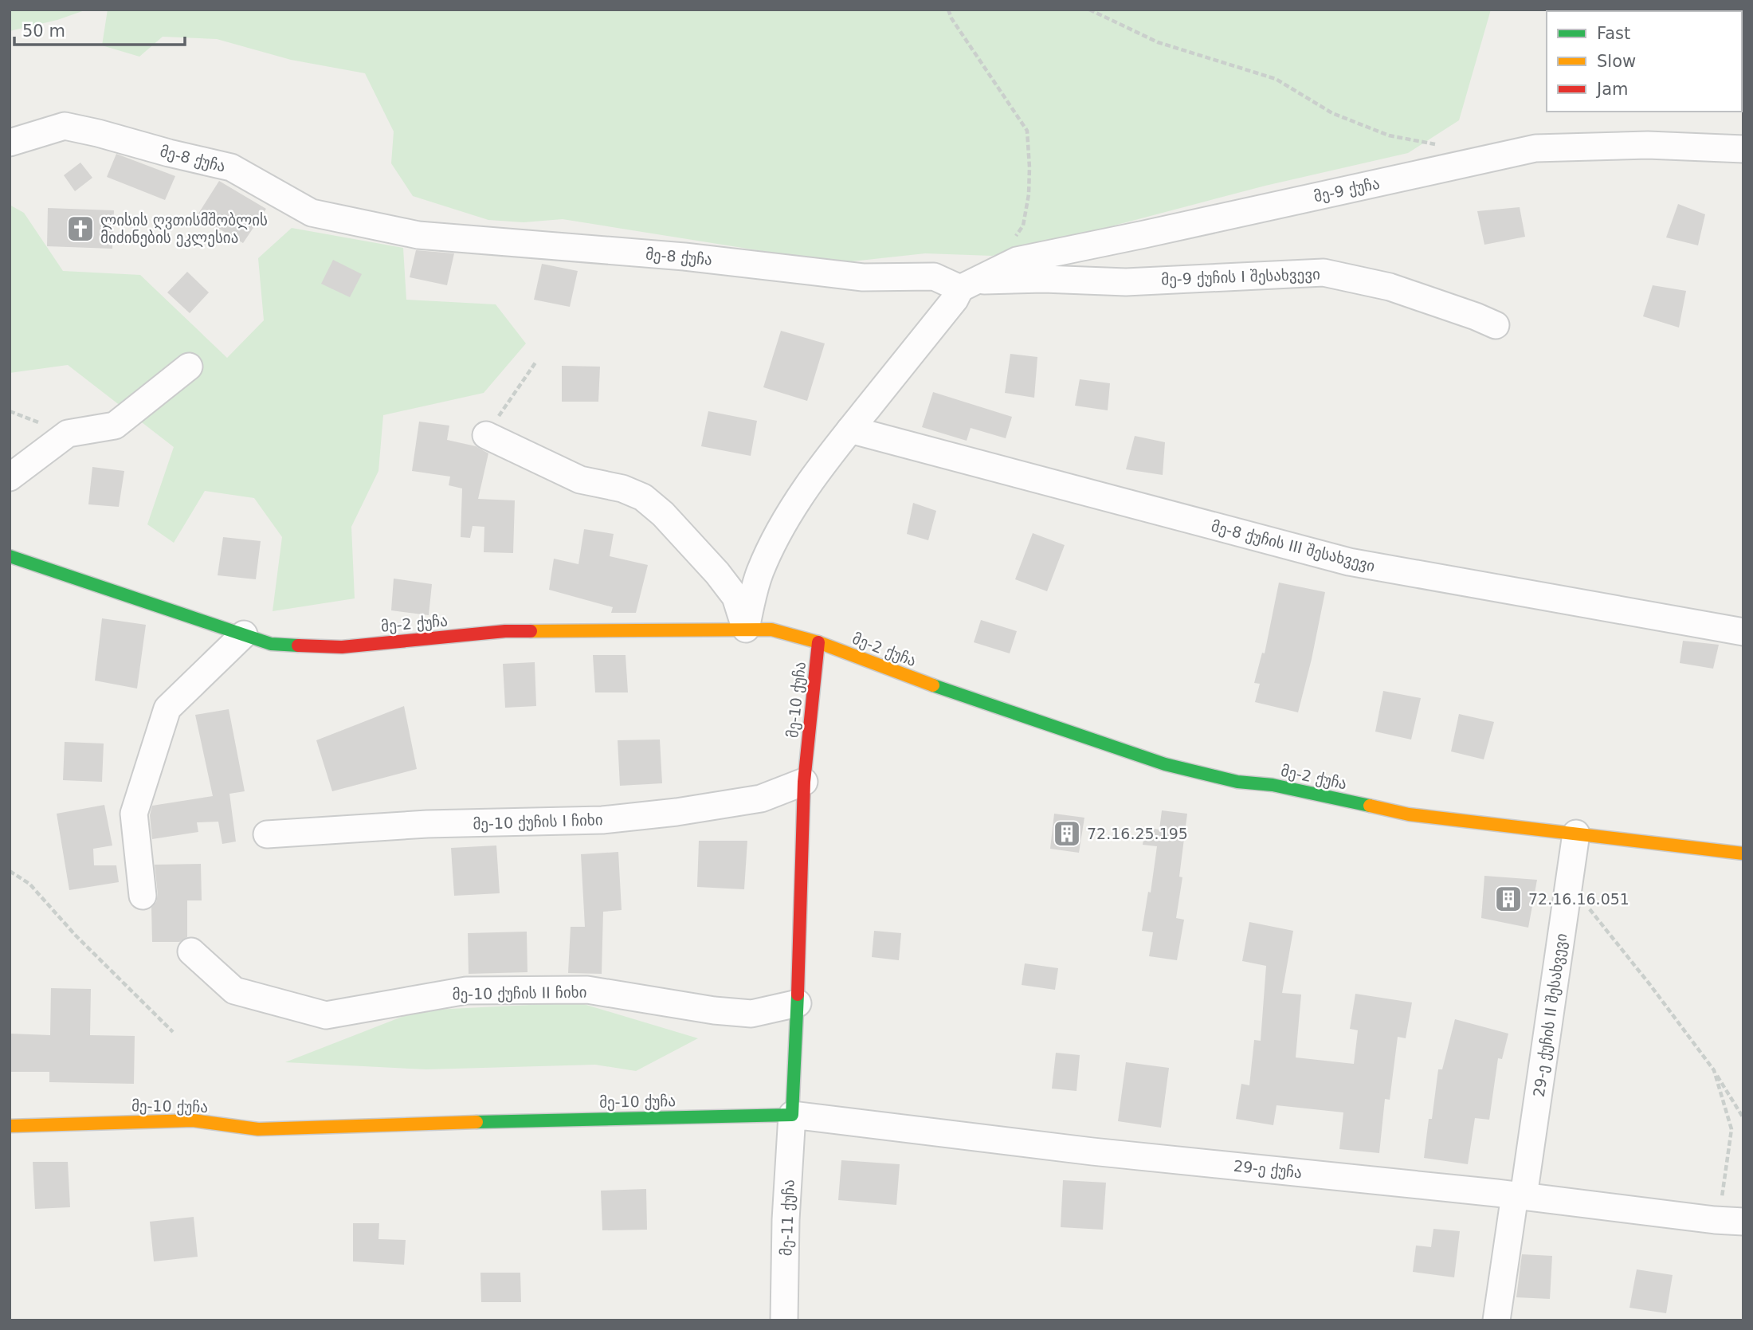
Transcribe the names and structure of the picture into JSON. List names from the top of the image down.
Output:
{
  "streets": {
    "main road": ["მე-2 ქუჩა", "მე-10 ქუჩა"],
    "street": [
      "მე-8 ქუჩა",
      "მე-9 ქუჩა",
      "მე-9 ქუჩის I შესახვევი",
      "მე-8 ქუჩის III შესახვევი",
      "მე-10 ქუჩის I ჩიხი",
      "მე-10 ქუჩის II ჩიხი",
      "29-ე ქუჩის II შესახვევი",
      "29-ე ქუჩა",
      "მე-11 ქუჩა"
    ]
  },
  "crossings": [
    ["მე-8 ქუჩა", "მე-9 ქუჩა"],
    ["მე-8 ქუჩა", "მე-9 ქუჩის I შესახვევი"],
    ["მე-9 ქუჩა", "მე-9 ქუჩის I შესახვევი"],
    ["მე-2 ქუჩა", "მე-10 ქუჩა"],
    ["მე-2 ქუჩა", "29-ე ქუჩის II შესახვევი"],
    ["მე-10 ქუჩა", "მე-10 ქუჩის I ჩიხი"],
    ["მე-10 ქუჩა", "მე-10 ქუჩის II ჩიხი"],
    ["მე-10 ქუჩა", "29-ე ქუჩა"],
    ["მე-10 ქუჩა", "მე-11 ქუჩა"],
    ["29-ე ქუჩის II შესახვევი", "29-ე ქუჩა"],
    ["29-ე ქუჩა", "მე-11 ქუჩა"]
  ],
  "places": {
    "church": ["ლისის ღვთისმშობლის მიძინების ეკლესია"],
    "building": ["72.16.25.195", "72.16.16.051"]
  },
  "legend": ["Fast", "Slow", "Jam"],
  "scale_bar": "50 m"
}
